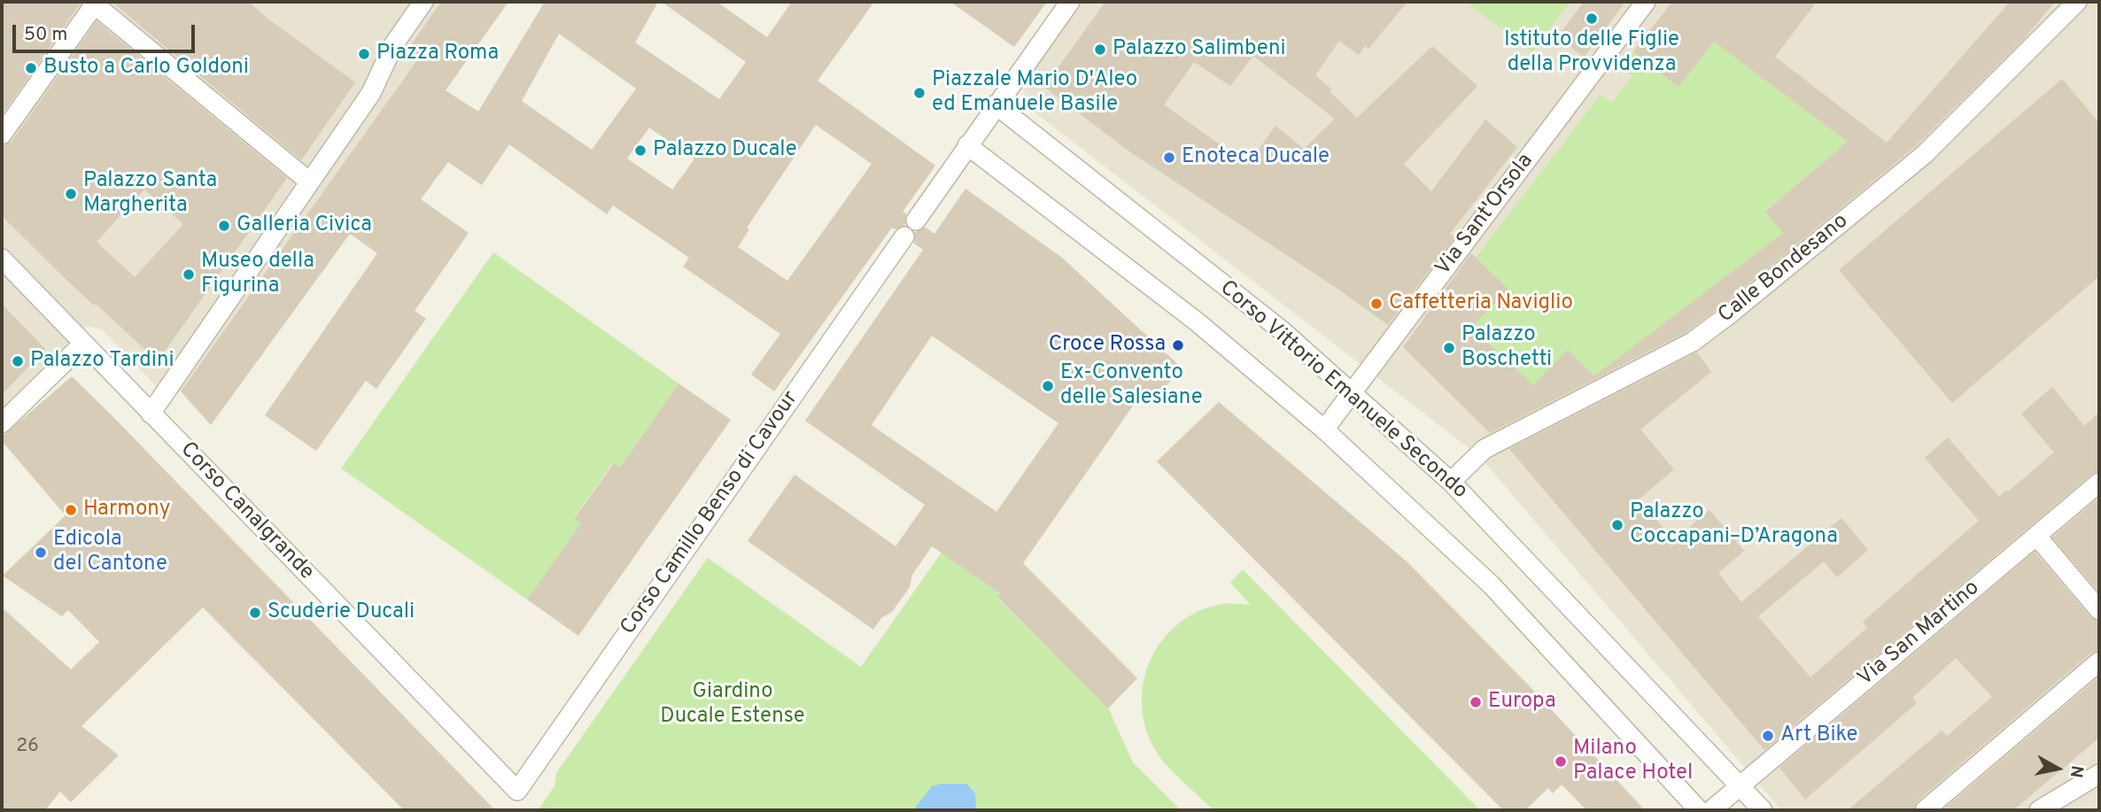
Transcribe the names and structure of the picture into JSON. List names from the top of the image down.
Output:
{
  "streets": {
    "street": [
      "Via Sant'Orsola",
      "Calle Bondesano",
      "Corso Vittorio Emanuele Secondo",
      "Corso Canalgrande",
      "Corso Camillo Benso di Cavour",
      "Via San Martino"
    ]
  },
  "crossings": [
    ["Via Sant'Orsola", "Corso Vittorio Emanuele Secondo"],
    ["Calle Bondesano", "Corso Vittorio Emanuele Secondo"],
    ["Corso Vittorio Emanuele Secondo", "Via San Martino"],
    ["Corso Canalgrande", "Corso Camillo Benso di Cavour"]
  ],
  "parks": ["Giardino Ducale Estense"],
  "places": [
    "Istituto delle Figlie della Provvidenza",
    "Palazzo Salimbeni",
    "Piazza Roma",
    "Busto a Carlo Goldoni",
    "Piazzale Mario D'Aleo ed Emanuele Basile",
    "Palazzo Ducale",
    "Enoteca Ducale",
    "Palazzo Santa Margherita",
    "Galleria Civica",
    "Museo della Figurina",
    "Caffetteria Naviglio",
    "Croce Rossa",
    "Palazzo Boschetti",
    "Palazzo Tardini",
    "Ex-Convento delle Salesiane",
    "Harmony",
    "Palazzo Coccapani–D’Aragona",
    "Edicola del Cantone",
    "Scuderie Ducali",
    "Europa",
    "Art Bike",
    "Milano Palace Hotel"
  ],
  "house_numbers": ["26"],
  "scale_bar": "50 m",
  "north": "right"
}
